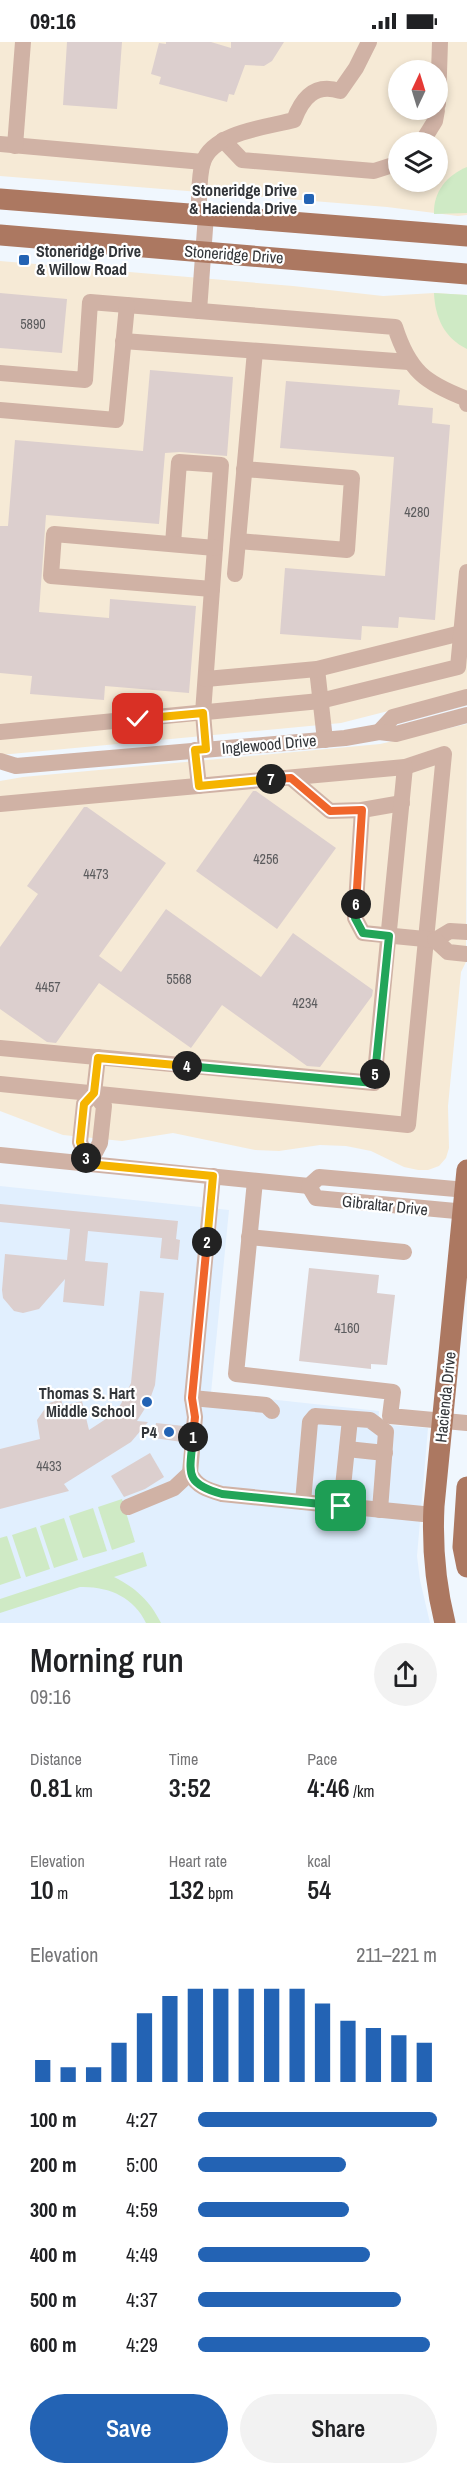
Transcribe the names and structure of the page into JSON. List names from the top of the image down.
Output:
{
  "streets": {
    "main road": ["Stoneridge Drive", "Hacienda Drive"],
    "street": ["Inglewood Drive", "Gibraltar Drive"]
  },
  "crossings": [
    ["Gibraltar Drive", "Hacienda Drive"]
  ],
  "places": {
    "transit": ["Stoneridge Drive & Hacienda Drive", "Stoneridge Drive & Willow Road"],
    "other": ["Thomas S. Hart Middle School", "P4"]
  },
  "house_numbers": [
    "5890",
    "4280",
    "4256",
    "4473",
    "5568",
    "4457",
    "4234",
    "4160",
    "4433"
  ],
  "north": "top",
  "page": {
    "status": "09:16",
    "pins": [
      "7",
      "6",
      "4",
      "5",
      "3",
      "2",
      "1"
    ],
    "heading": ["Morning run", "09:16"],
    "stats": [
      ["Distance", "0.81 km"],
      ["Time", "3:52"],
      ["Pace", "4:46 /km"],
      ["Elevation", "10 m"],
      ["Heart rate", "132 bpm"],
      ["kcal", "54"]
    ],
    "chart": ["Elevation", "211–221 m"],
    "list": [
      {
        "name": "100 m",
        "note": "4:27"
      },
      {
        "name": "200 m",
        "note": "5:00"
      },
      {
        "name": "300 m",
        "note": "4:59"
      },
      {
        "name": "400 m",
        "note": "4:49"
      },
      {
        "name": "500 m",
        "note": "4:37"
      },
      {
        "name": "600 m",
        "note": "4:29"
      }
    ],
    "buttons": ["Save", "Share"]
  }
}
